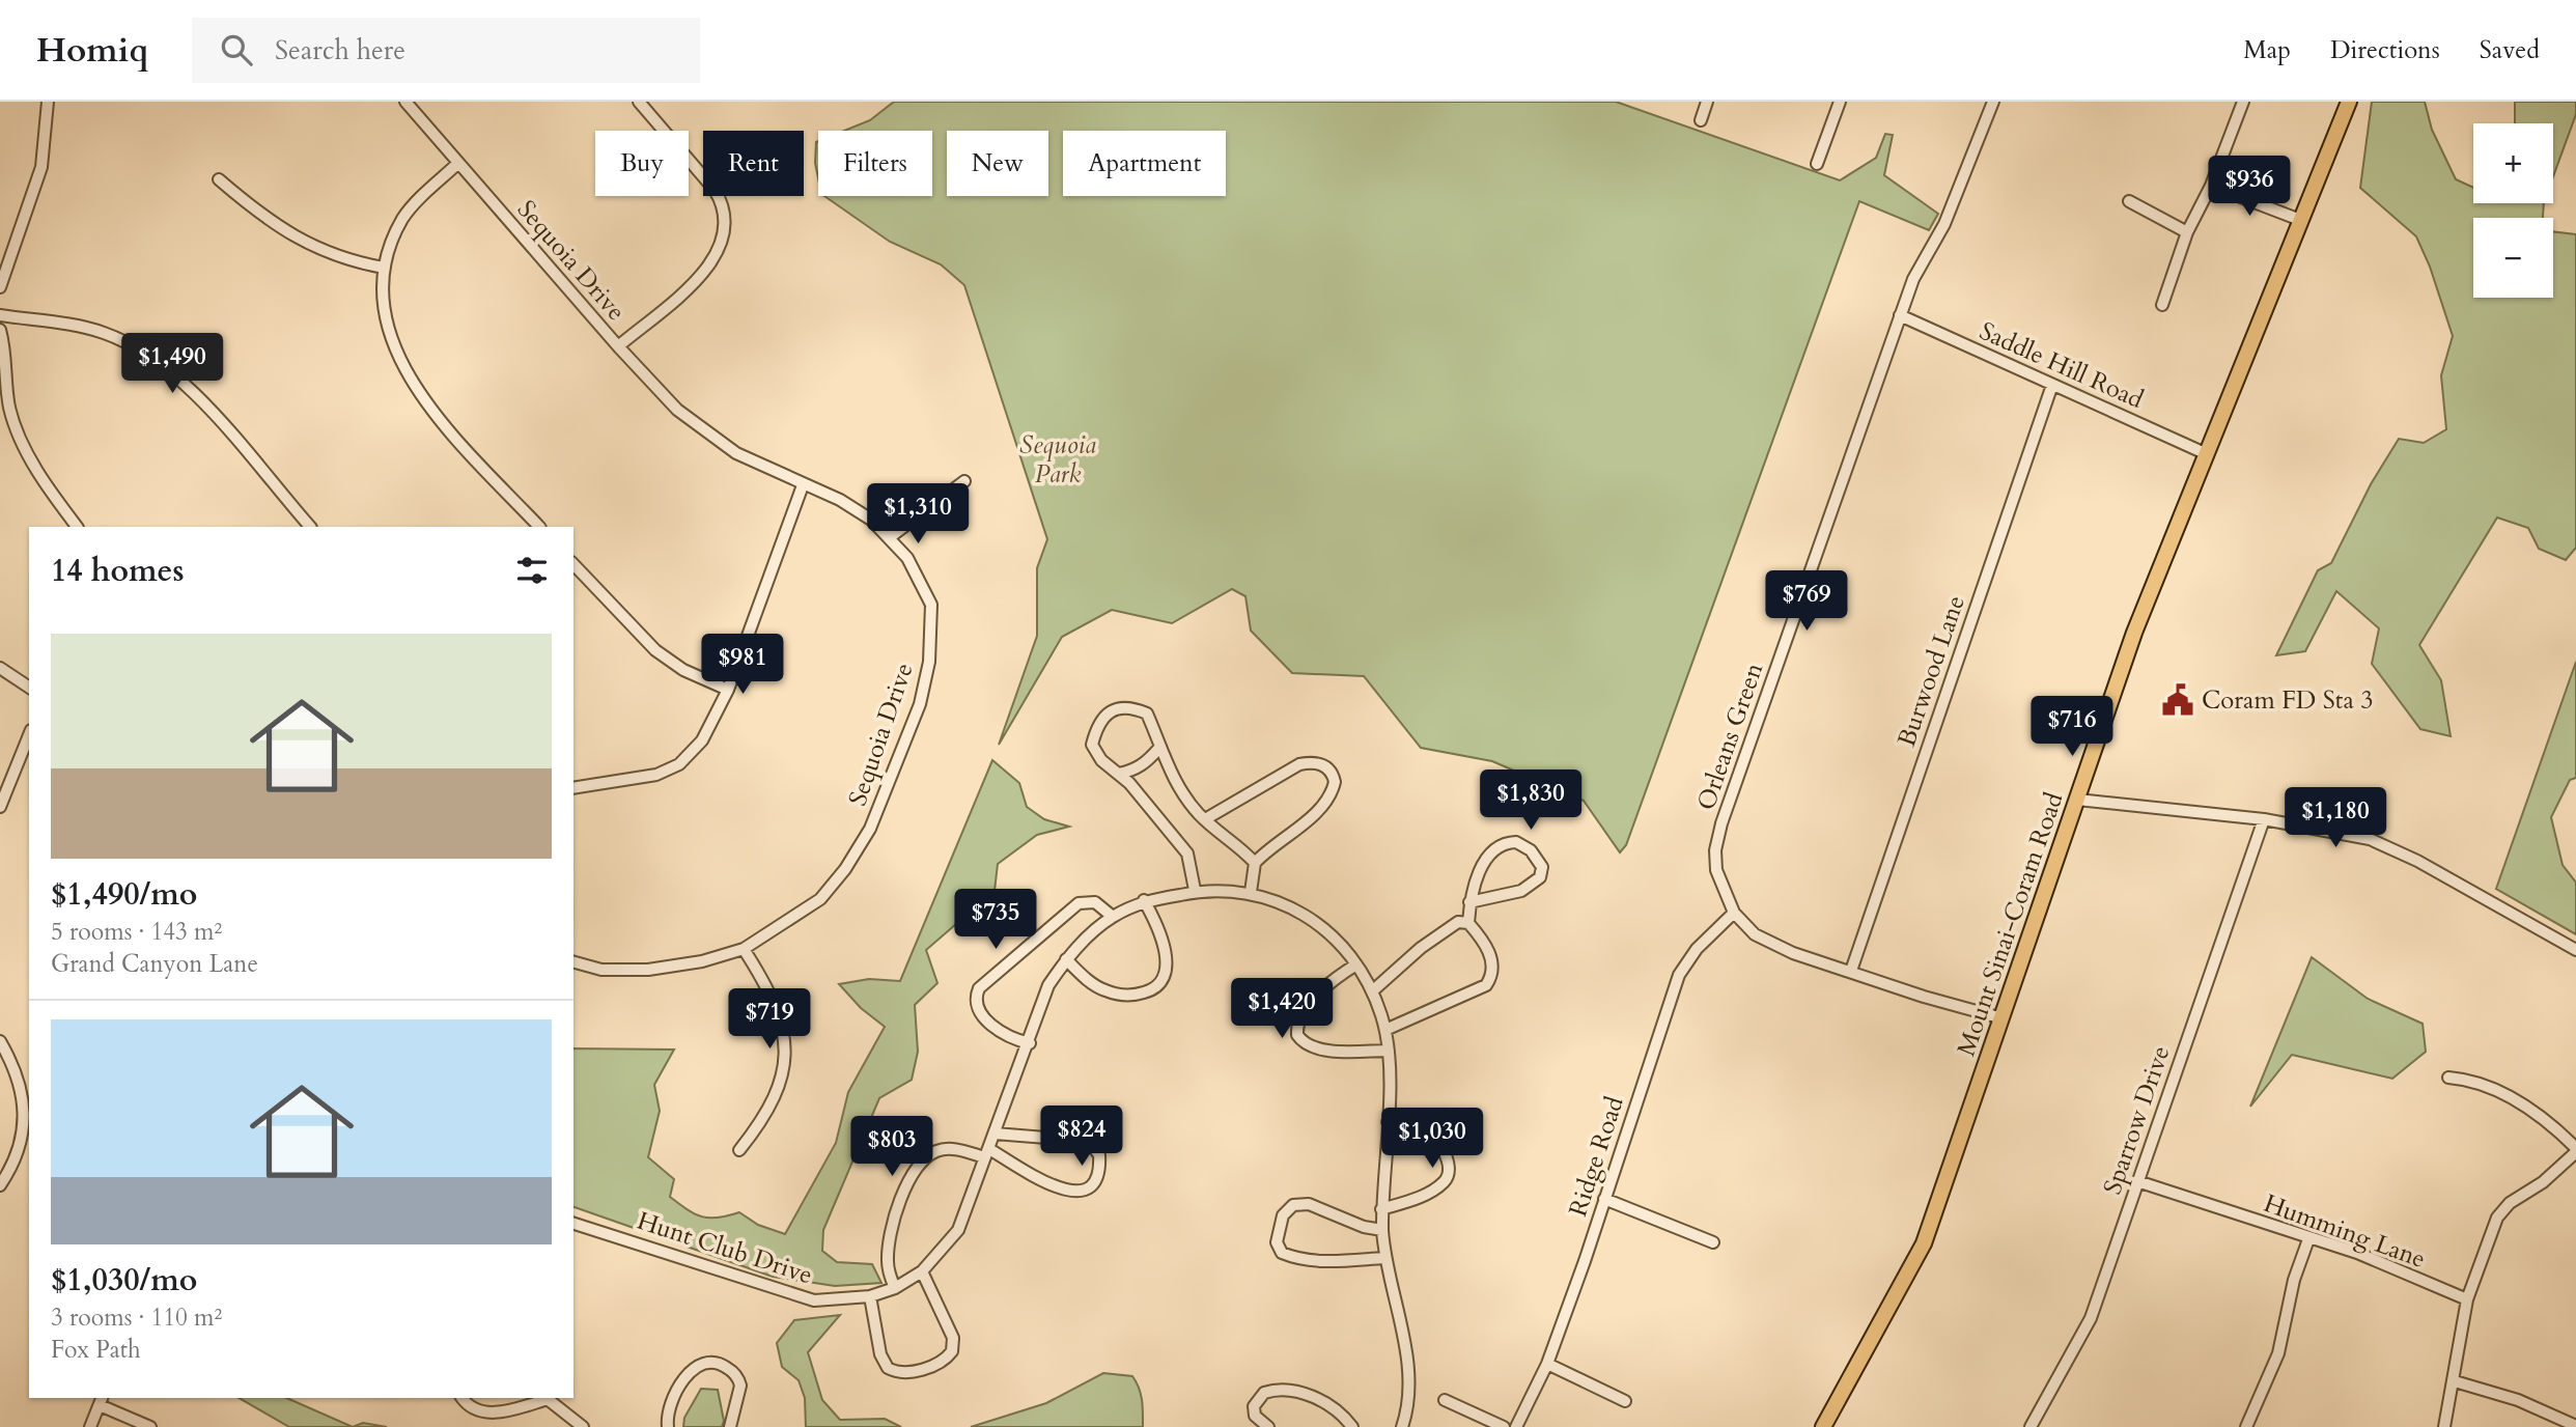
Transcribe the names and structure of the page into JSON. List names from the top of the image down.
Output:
{
  "streets": {
    "main road": ["Mount Sinai-Coram Road"],
    "street": [
      "Sequoia Drive",
      "Saddle Hill Road",
      "Burwood Lane",
      "Orleans Green",
      "Sparrow Drive",
      "Ridge Road",
      "Humming Lane",
      "Hunt Club Drive"
    ]
  },
  "crossings": [
    ["Saddle Hill Road", "Burwood Lane"],
    ["Saddle Hill Road", "Orleans Green"],
    ["Saddle Hill Road", "Mount Sinai-Coram Road"],
    ["Burwood Lane", "Orleans Green"],
    ["Orleans Green", "Mount Sinai-Coram Road"],
    ["Orleans Green", "Ridge Road"],
    ["Sparrow Drive", "Humming Lane"]
  ],
  "parks": ["Sequoia Park"],
  "places": {
    "public building": ["Coram FD Sta 3"]
  },
  "page": {
    "header": "Homiq",
    "search": "Search here",
    "nav": ["Map", "Directions", "Saved"],
    "map_buttons": ["+", "−"],
    "chip": [
      "Buy",
      "Rent",
      "Filters",
      "New",
      "Apartment"
    ],
    "price": [
      "$936",
      "$1,490",
      "$1,310",
      "$769",
      "$981",
      "$716",
      "$1,830",
      "$1,180",
      "$735",
      "$1,420",
      "$719",
      "$824",
      "$1,030",
      "$803"
    ],
    "heading": "14 homes",
    "list": [
      {
        "name": "$1,490/mo",
        "note": "5 rooms · 143 m² · Grand Canyon Lane"
      },
      {
        "name": "$1,030/mo",
        "note": "3 rooms · 110 m² · Fox Path"
      }
    ]
  }
}
